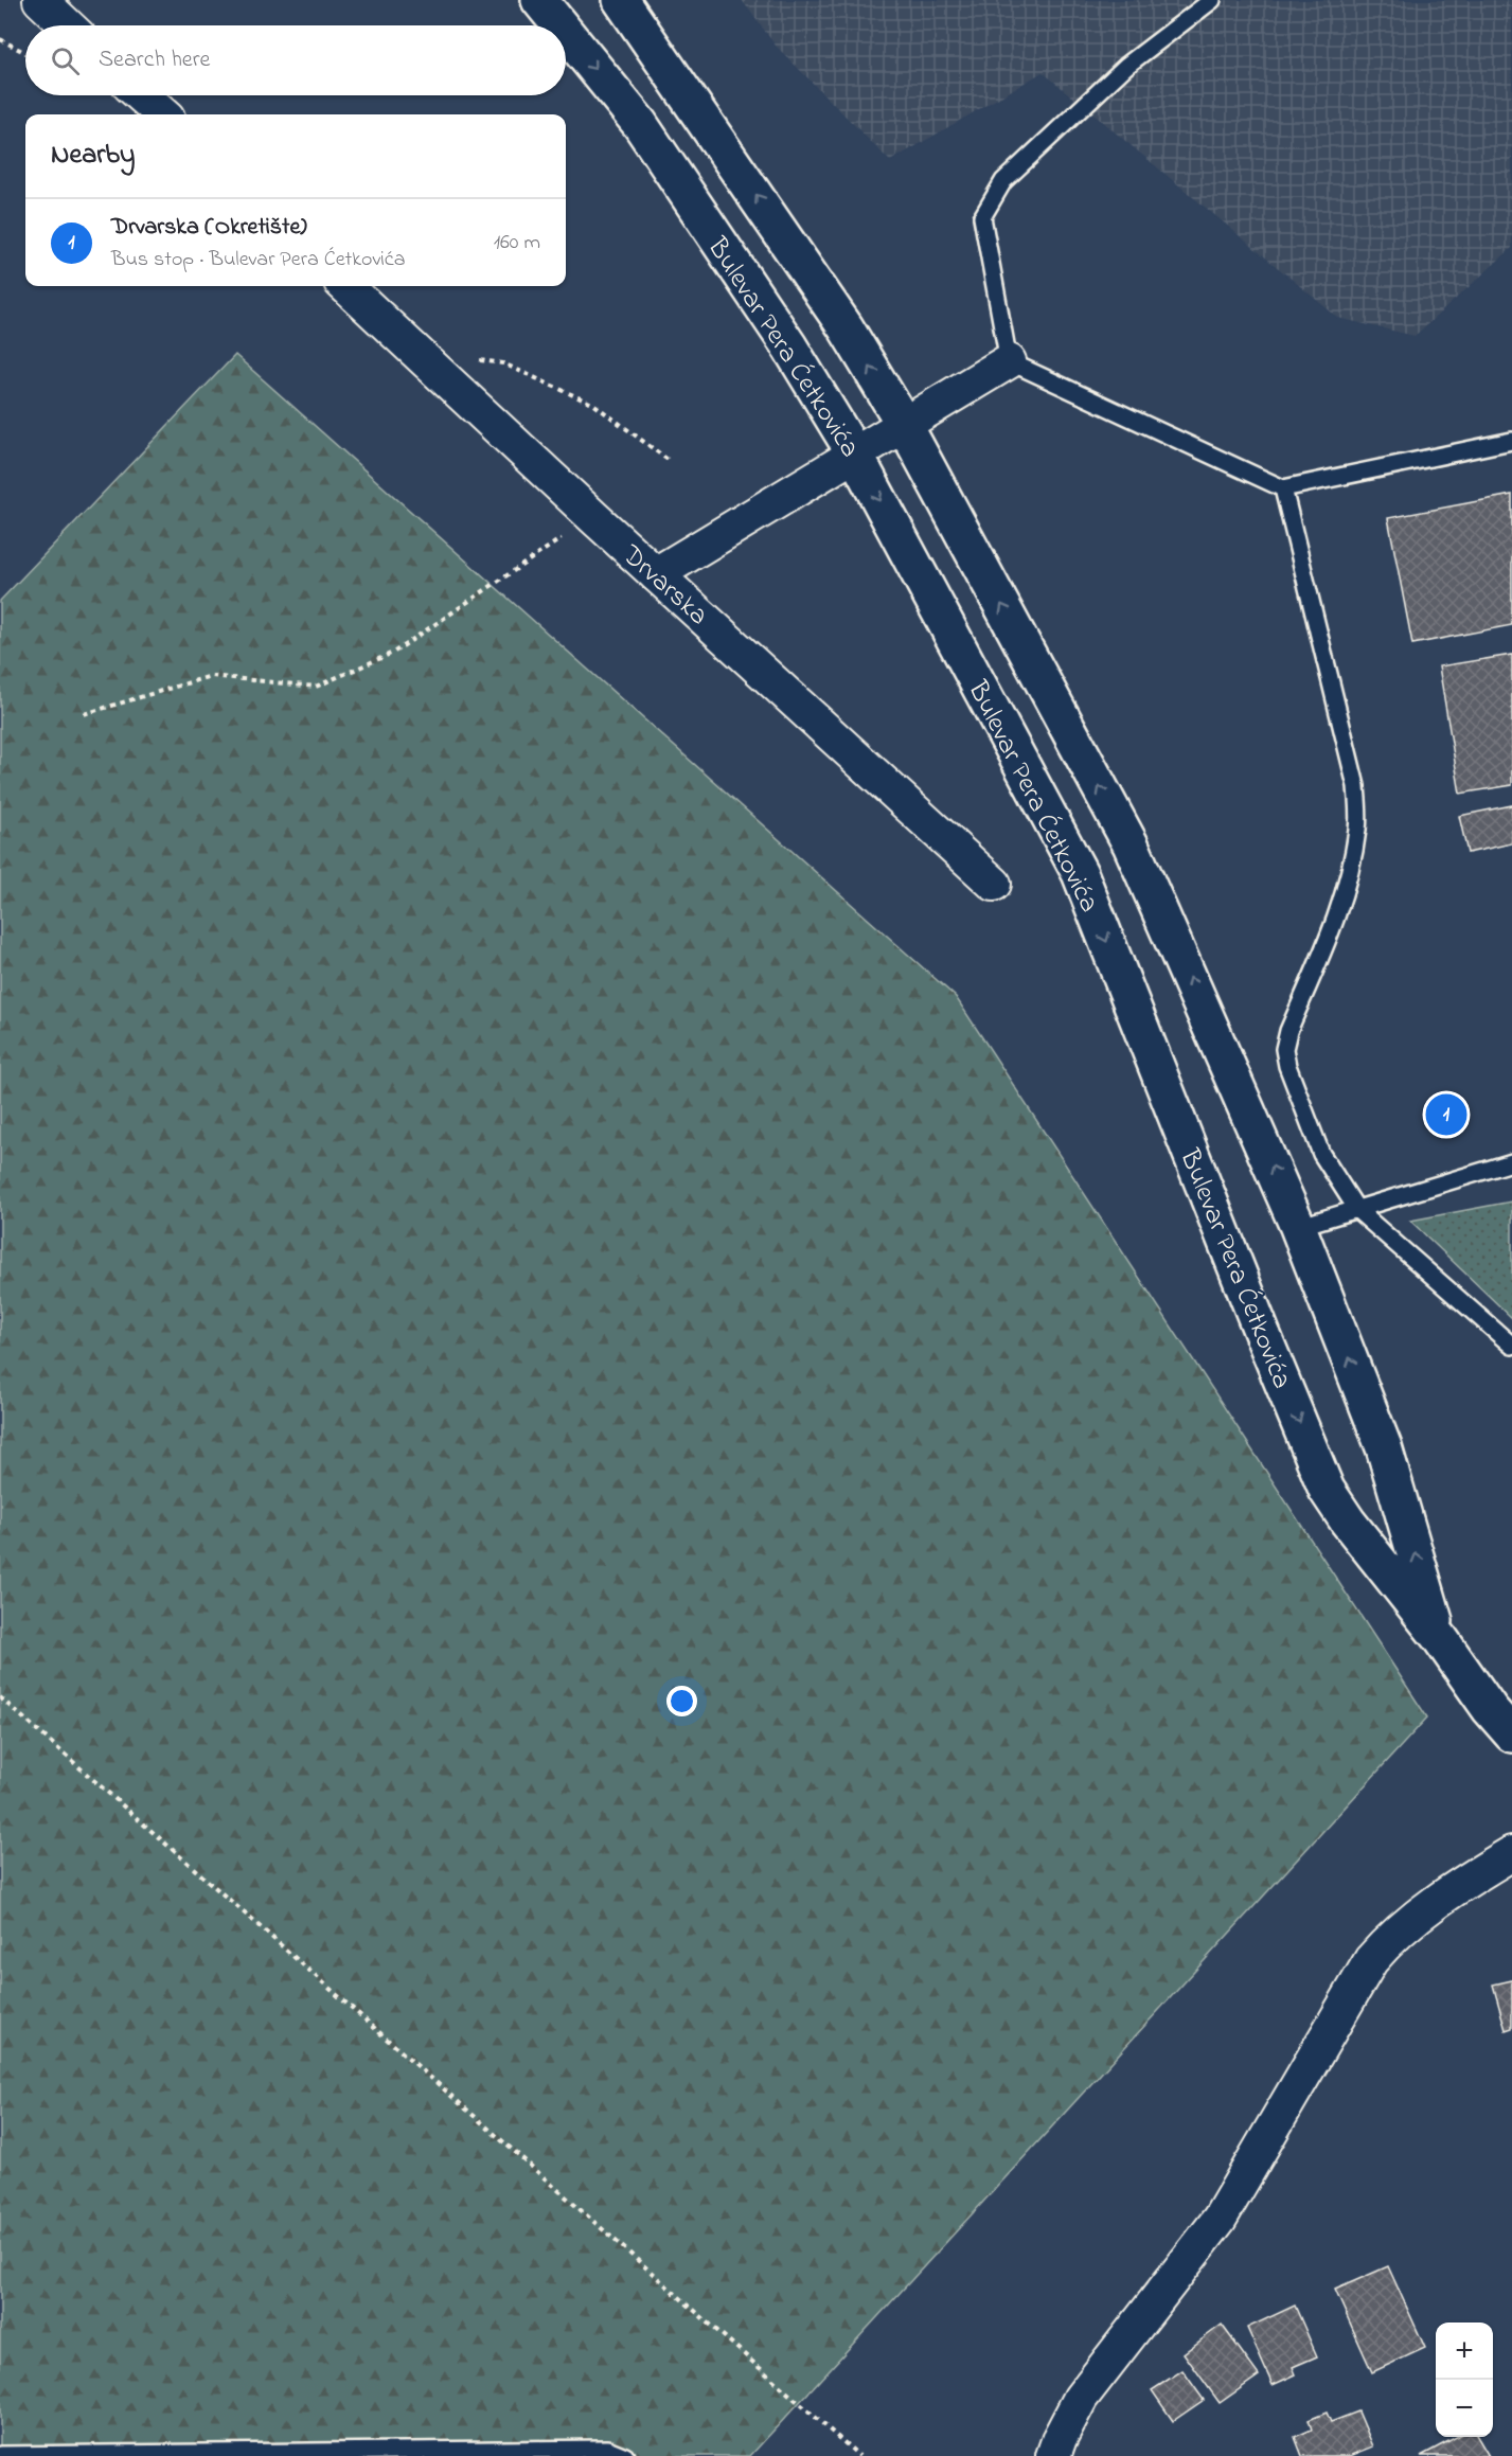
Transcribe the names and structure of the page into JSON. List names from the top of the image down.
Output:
{
  "streets": {
    "main road": ["Bulevar Pera Ćetkovića"],
    "street": ["Drvarska"]
  },
  "page": {
    "search": "Search here",
    "heading": "Nearby",
    "list": [
      {
        "mark": "1",
        "name": "Drvarska (Okretište)",
        "note": "Bus stop · Bulevar Pera Ćetkovića",
        "value": "160 m"
      }
    ],
    "pins": "1",
    "map_buttons": ["+", "−"]
  }
}
